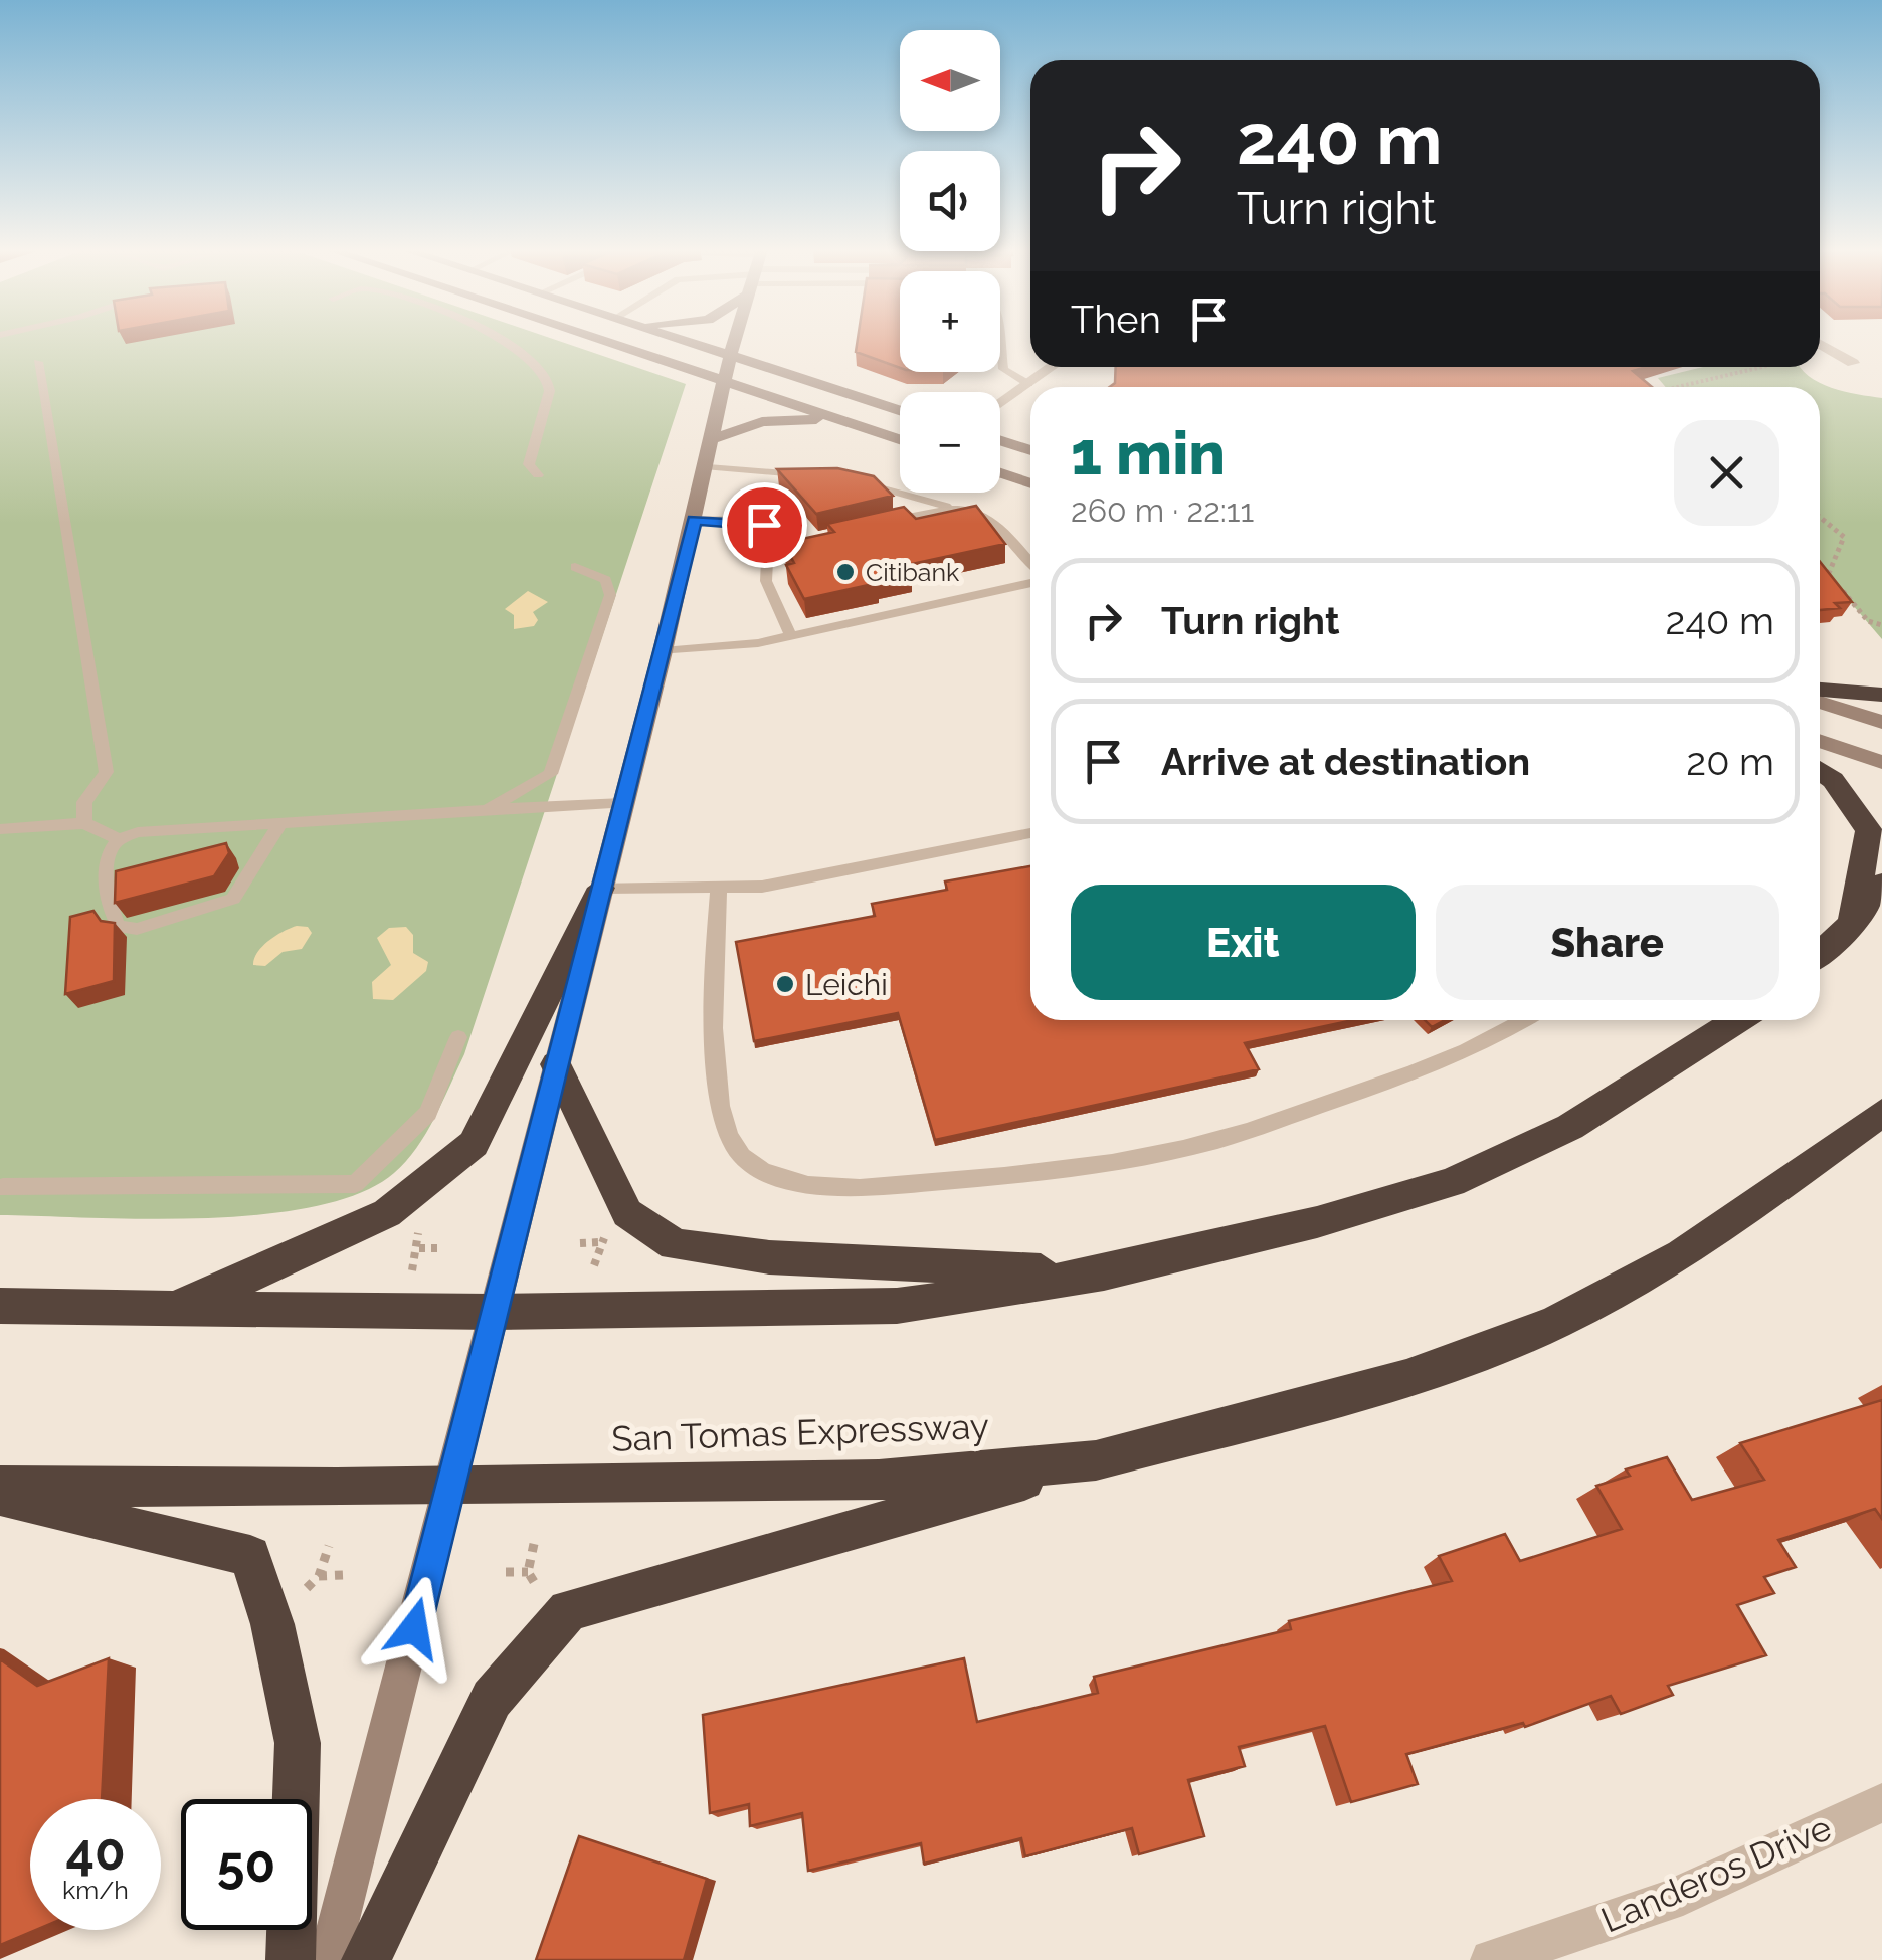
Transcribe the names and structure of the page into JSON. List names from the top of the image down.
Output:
{
  "streets": {
    "highway": ["San Tomas Expressway"],
    "street": ["Landeros Drive"]
  },
  "places": ["Citibank", "Leichi"],
  "north": "left",
  "page": {
    "map_buttons": ["+", "−"],
    "turn": ["240 m", "Turn right"],
    "then": "Then",
    "heading": ["1 min", "260 m · 22:11"],
    "list": [
      {
        "name": "Turn right",
        "value": "240 m"
      },
      {
        "name": "Arrive at destination",
        "value": "20 m"
      }
    ],
    "buttons": ["Exit", "Share"],
    "speed": "40 km/h",
    "limit": "50"
  }
}
